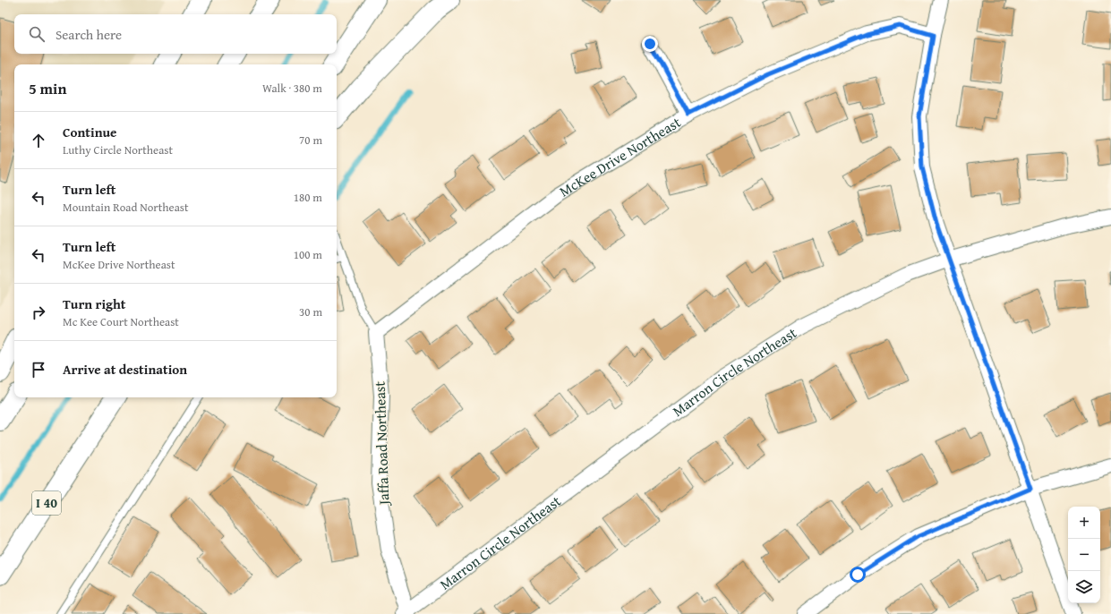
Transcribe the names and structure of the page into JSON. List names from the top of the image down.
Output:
{
  "streets": {
    "highway": ["I 40"],
    "street": ["McKee Drive Northeast", "Marron Circle Northeast", "Jaffa Road Northeast"]
  },
  "crossings": [
    ["McKee Drive Northeast", "Jaffa Road Northeast"],
    ["Marron Circle Northeast", "Jaffa Road Northeast"]
  ],
  "page": {
    "search": "Search here",
    "heading": ["5 min", "Walk · 380 m"],
    "list": [
      ["Continue", "Luthy Circle Northeast", "70 m"],
      ["Turn left", "Mountain Road Northeast", "180 m"],
      ["Turn left", "McKee Drive Northeast", "100 m"],
      ["Turn right", "Mc Kee Court Northeast", "30 m"],
      "Arrive at destination"
    ],
    "map_buttons": ["+", "−"]
  }
}
